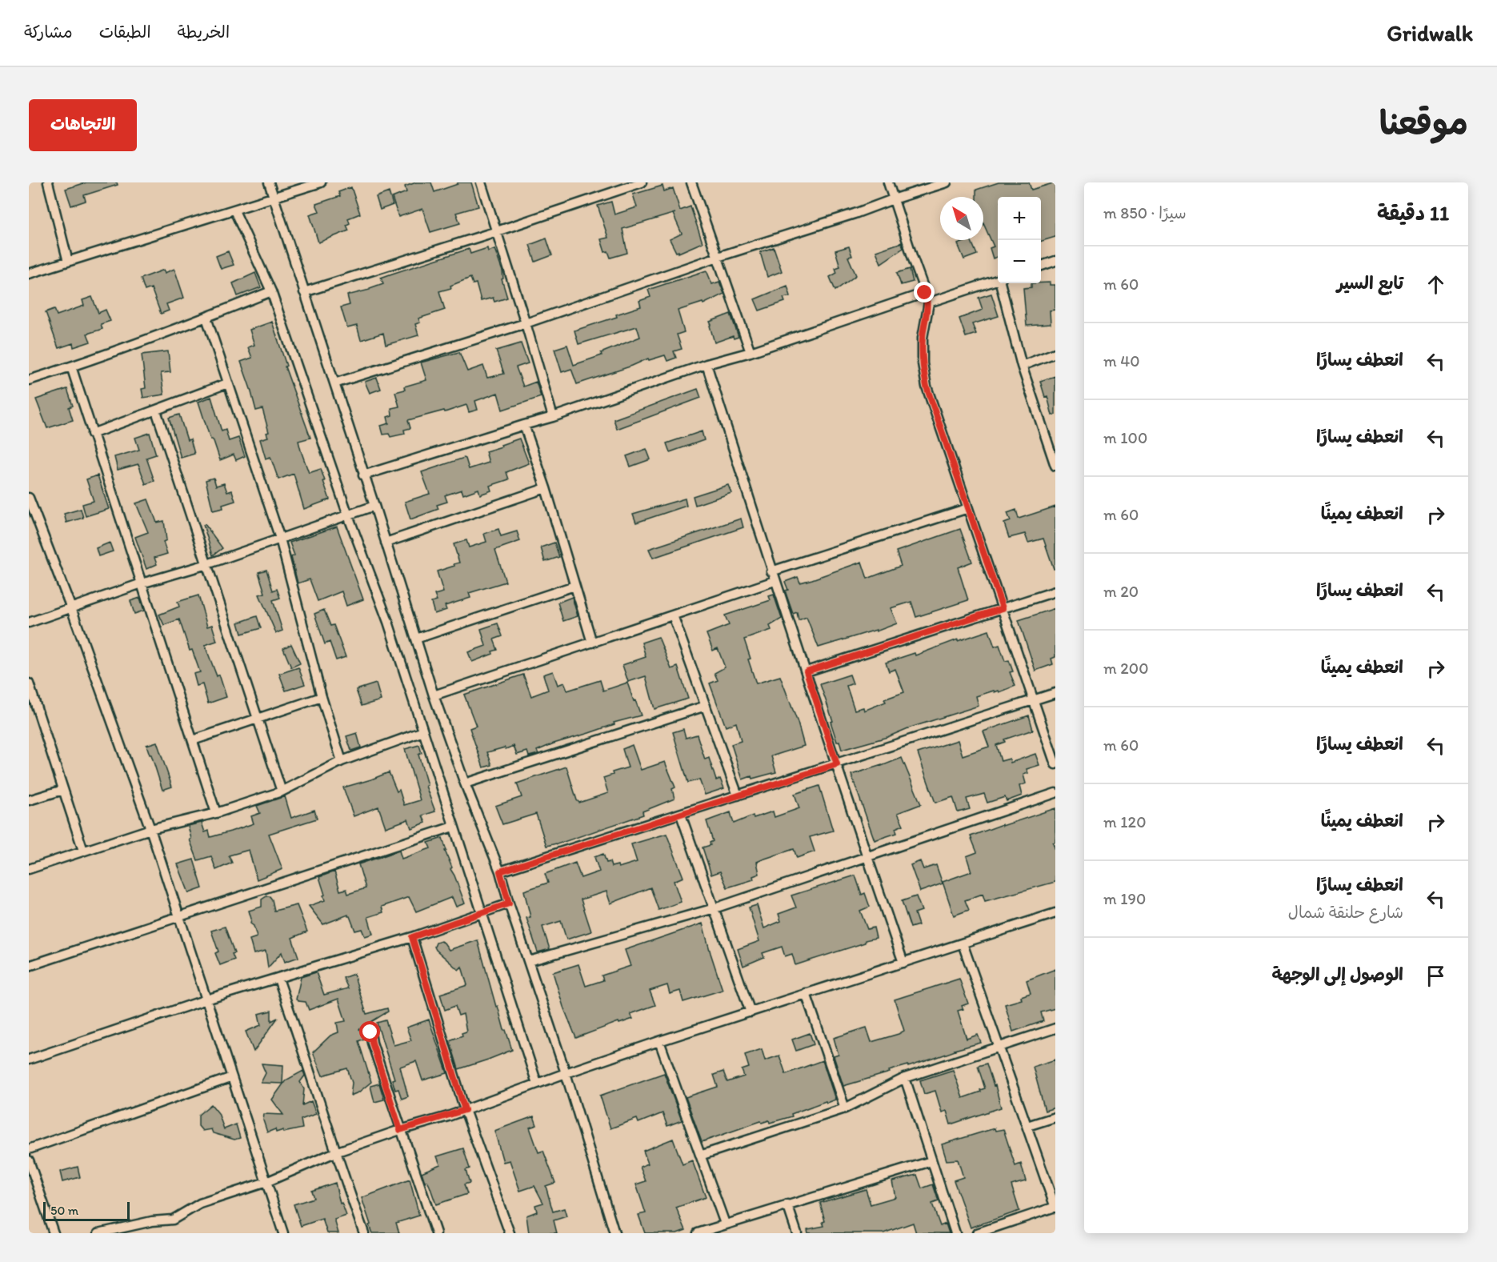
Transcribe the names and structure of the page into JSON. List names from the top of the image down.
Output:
{
  "scale_bar": "50 m",
  "north": "top left",
  "page": {
    "header": "Gridwalk",
    "nav": ["الخريطة", "الطبقات", "مشاركة"],
    "title": "موقعنا",
    "buttons": "الاتجاهات",
    "heading": ["11 دقيقة", "سيرًا · 850 m"],
    "map_buttons": ["+", "−"],
    "list": [
      ["تابع السير", "60 m"],
      ["انعطف يسارًا", "40 m"],
      ["انعطف يسارًا", "100 m"],
      ["انعطف يمينًا", "60 m"],
      ["انعطف يسارًا", "20 m"],
      ["انعطف يمينًا", "200 m"],
      ["انعطف يسارًا", "60 m"],
      ["انعطف يمينًا", "120 m"],
      ["انعطف يسارًا", "شارع حلنقة شمال", "190 m"],
      "الوصول إلى الوجهة"
    ],
    "scale": "50 m"
  }
}
